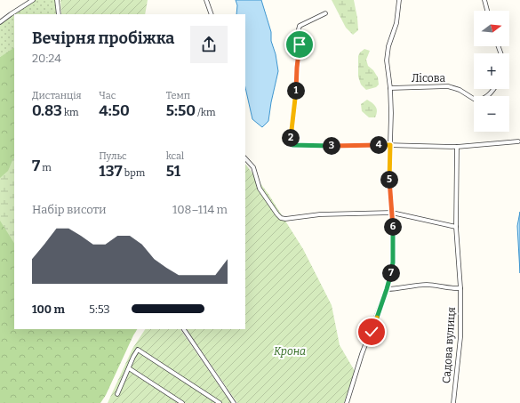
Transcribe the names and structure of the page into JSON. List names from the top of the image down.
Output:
{
  "streets": {
    "street": ["Лісова", "Садова вулиця"]
  },
  "parks": ["Крона"],
  "north": "right",
  "page": {
    "map_buttons": ["+", "−"],
    "heading": ["Вечірня пробіжка", "20:24"],
    "stats": [
      ["Дистанція", "0.83 km"],
      ["Час", "4:50"],
      ["Темп", "5:50 /km"],
      ["7 m"],
      ["Пульс", "137 bpm"],
      ["kcal", "51"]
    ],
    "pins": [
      "1",
      "2",
      "4",
      "3",
      "5",
      "6",
      "7"
    ],
    "chart": ["Набір висоти", "108–114 m"],
    "list": [
      {
        "name": "100 m",
        "note": "5:53"
      }
    ]
  }
}
